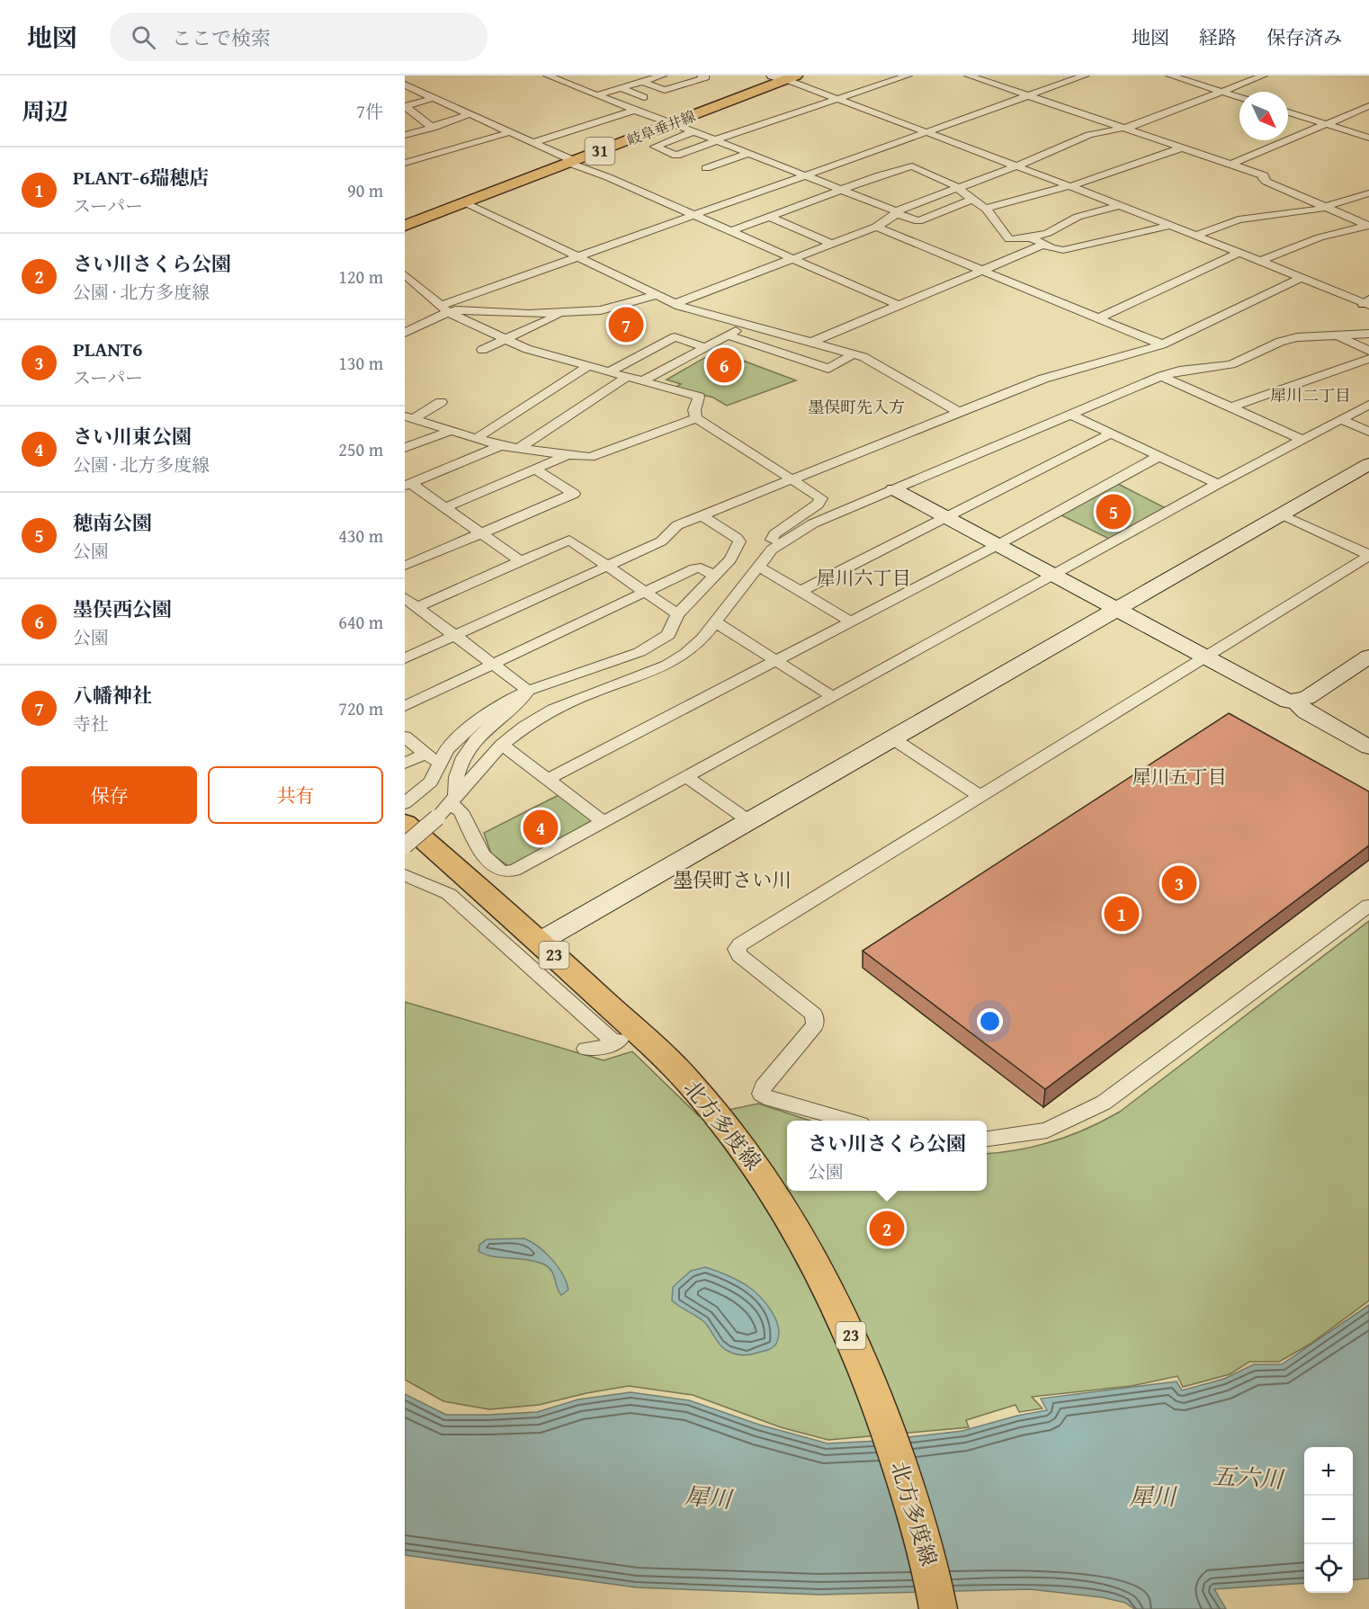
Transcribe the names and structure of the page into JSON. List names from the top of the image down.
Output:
{
  "streets": {
    "main road": [
      "岐阜垂井線",
      "31",
      "23",
      "北方多度線"
    ]
  },
  "districts": [
    "犀川二丁目",
    "墨俣町先入方",
    "犀川六丁目",
    "犀川五丁目",
    "墨俣町さい川"
  ],
  "water": ["五六川", "犀川"],
  "north": "bottom right",
  "page": {
    "header": "地図",
    "search": "ここで検索",
    "nav": ["地図", "経路", "保存済み"],
    "heading": ["周辺", "7件"],
    "list": [
      {
        "mark": "1",
        "name": "PLANT-6瑞穂店",
        "note": "スーパー",
        "value": "90 m"
      },
      {
        "mark": "2",
        "name": "さい川さくら公園",
        "note": "公園 · 北方多度線",
        "value": "120 m"
      },
      {
        "mark": "3",
        "name": "PLANT6",
        "note": "スーパー",
        "value": "130 m"
      },
      {
        "mark": "4",
        "name": "さい川東公園",
        "note": "公園 · 北方多度線",
        "value": "250 m"
      },
      {
        "mark": "5",
        "name": "穂南公園",
        "note": "公園",
        "value": "430 m"
      },
      {
        "mark": "6",
        "name": "墨俣西公園",
        "note": "公園",
        "value": "640 m"
      },
      {
        "mark": "7",
        "name": "八幡神社",
        "note": "寺社",
        "value": "720 m"
      }
    ],
    "pins": [
      "7",
      "6",
      "5",
      "4",
      "3",
      "1",
      "2"
    ],
    "buttons": ["保存", "共有"],
    "popup": ["さい川さくら公園", "公園"],
    "map_buttons": ["+", "−"]
  }
}
